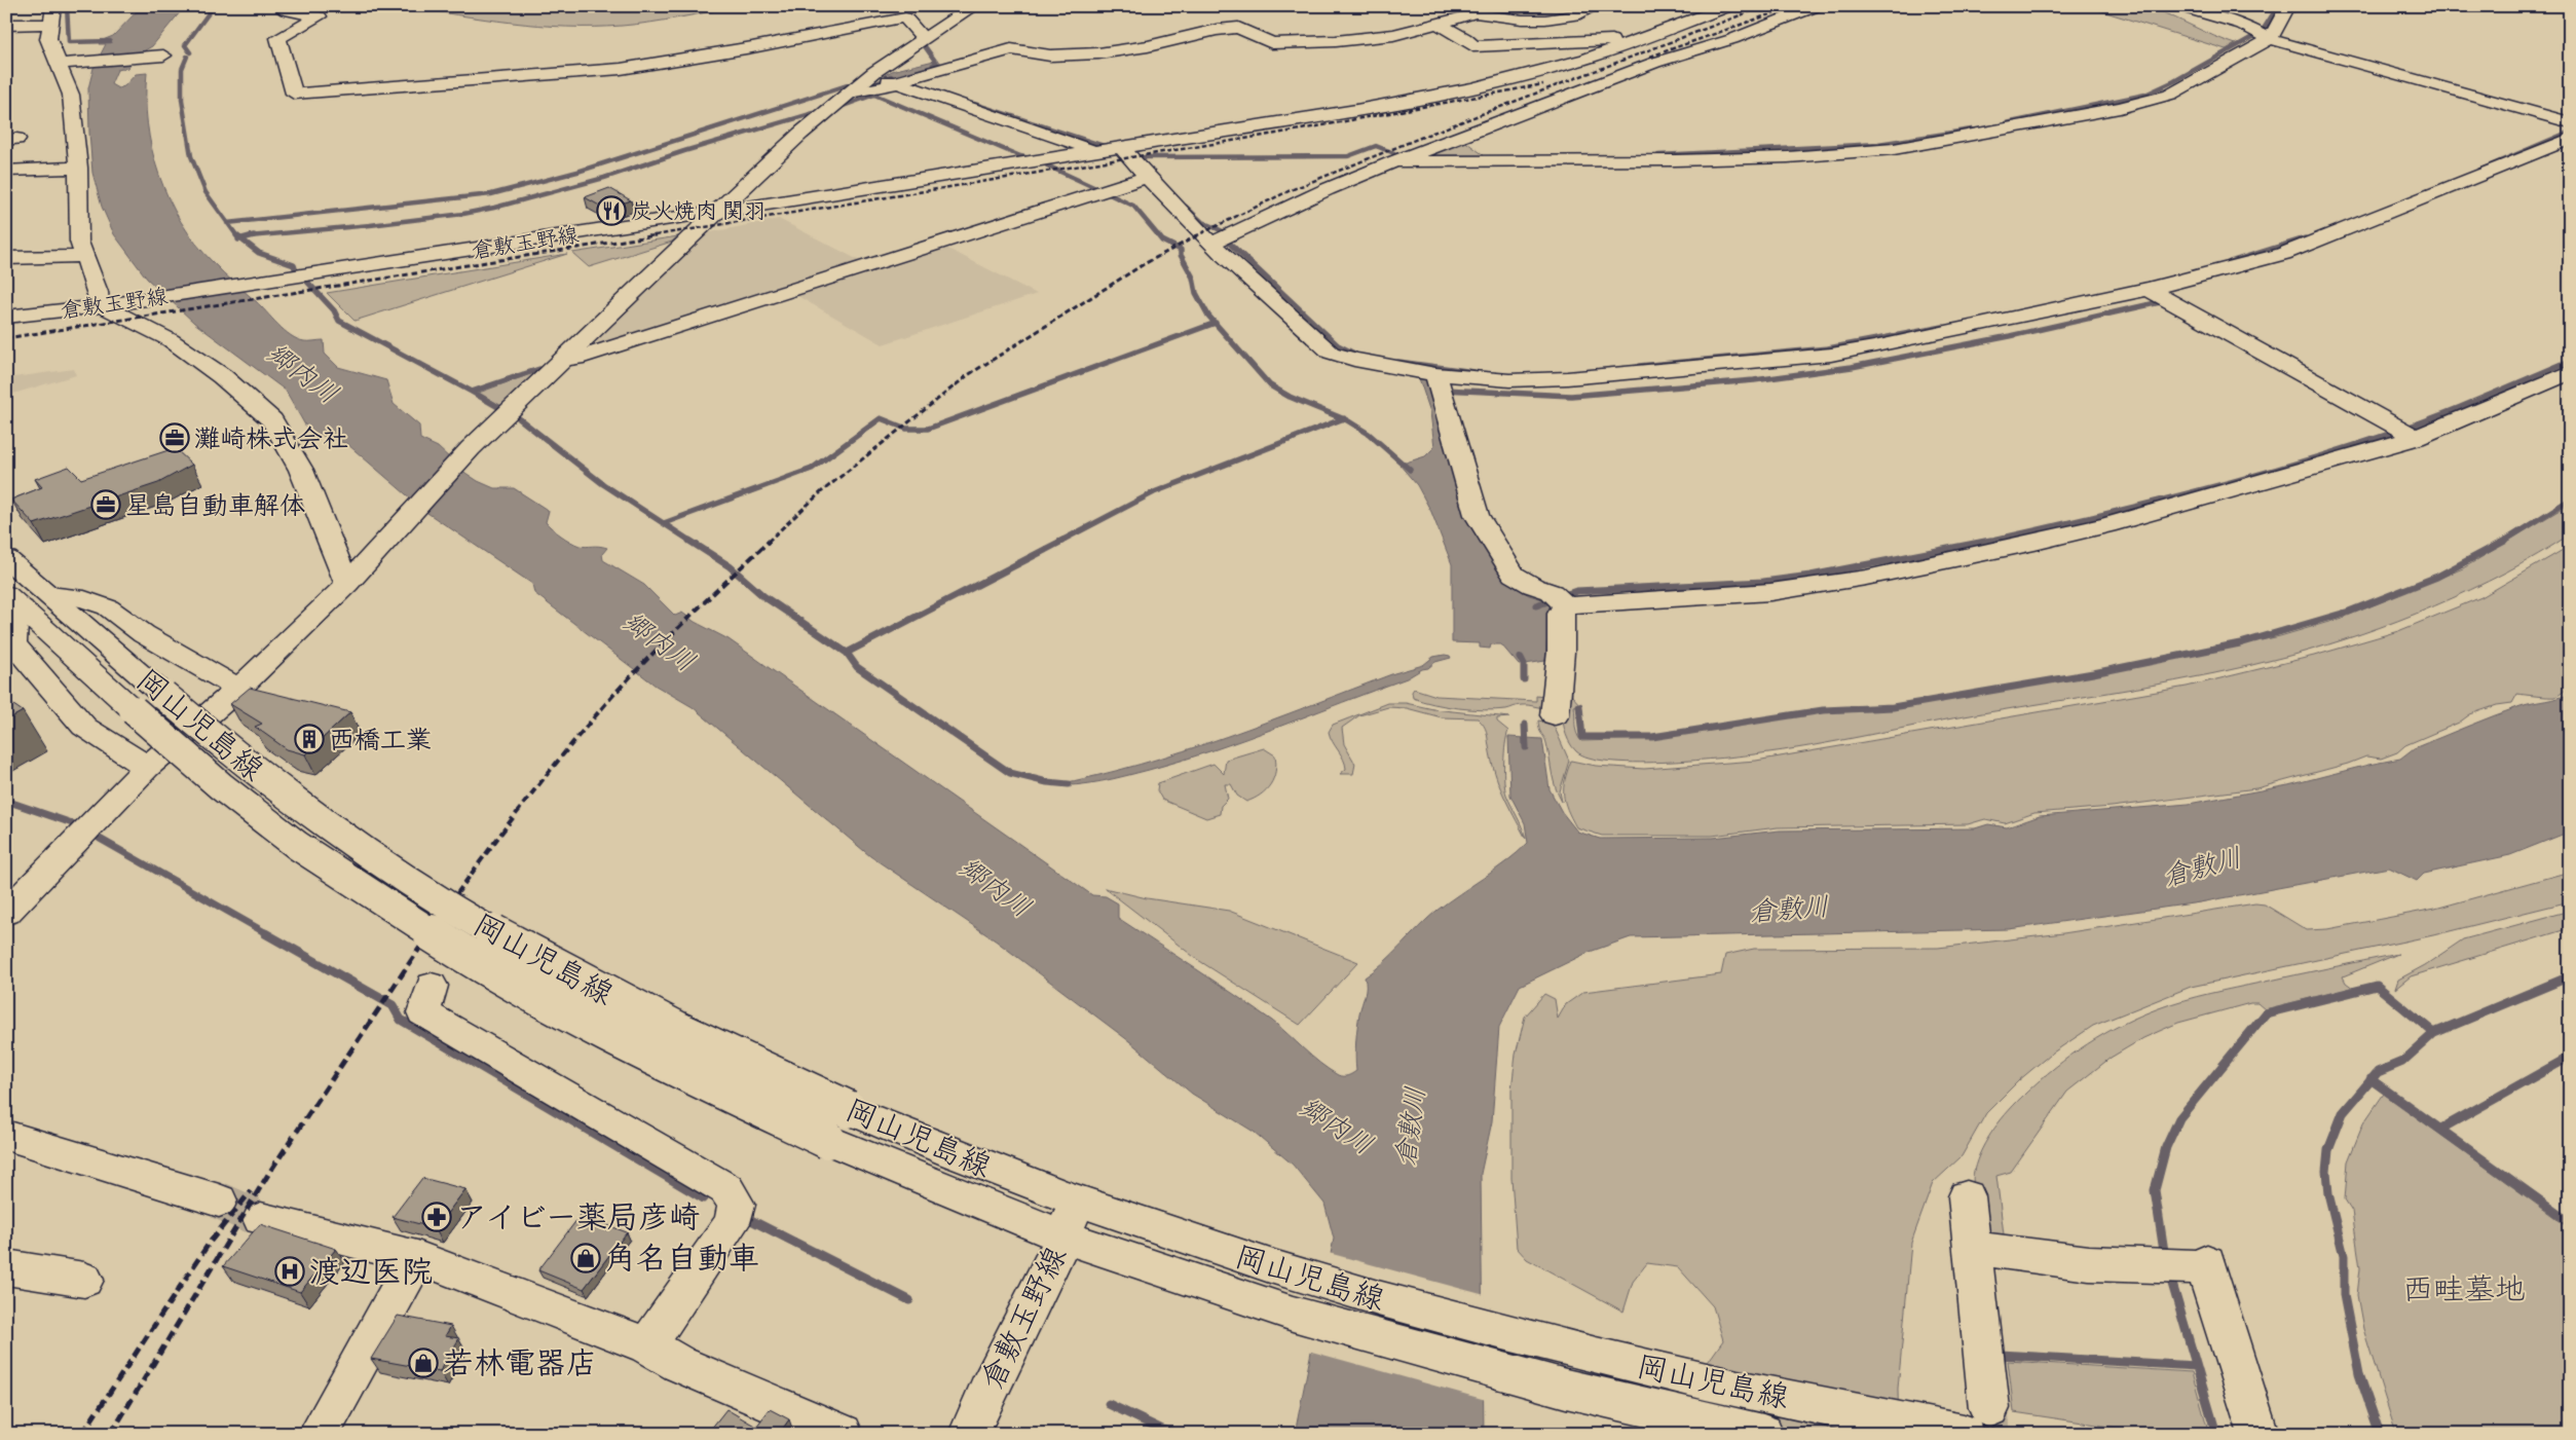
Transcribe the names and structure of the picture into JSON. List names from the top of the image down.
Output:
{
  "streets": {
    "street": ["倉敷玉野線", "岡山児島線"]
  },
  "crossings": [
    ["倉敷玉野線", "岡山児島線"]
  ],
  "water": ["郷内川", "倉敷川"],
  "parks": ["西畦墓地"],
  "places": {
    "restaurant": ["炭火焼肉 関羽"],
    "office": ["灘崎株式会社", "星島自動車解体"],
    "building": ["西橋工業"],
    "pharmacy": ["アイビー薬局彦崎"],
    "shop": ["角名自動車", "若林電器店"],
    "hospital": ["渡辺医院"]
  }
}
